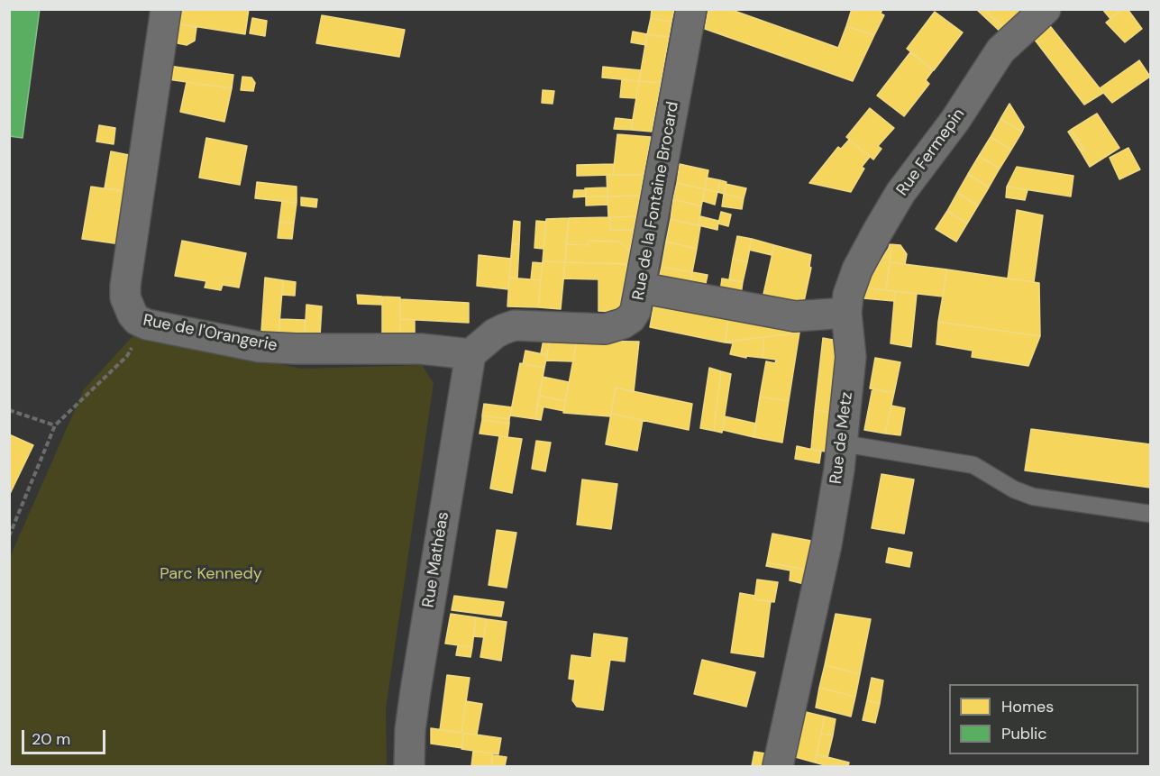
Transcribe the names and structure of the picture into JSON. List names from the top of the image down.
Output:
{
  "streets": {
    "street": [
      "Rue Fermepin",
      "Rue de la Fontaine Brocard",
      "Rue de l'Orangerie",
      "Rue de Metz",
      "Rue Mathéas"
    ]
  },
  "crossings": [
    ["Rue Fermepin", "Rue de Metz"],
    ["Rue de la Fontaine Brocard", "Rue de l'Orangerie"],
    ["Rue de la Fontaine Brocard", "Rue Mathéas"],
    ["Rue de l'Orangerie", "Rue Mathéas"]
  ],
  "parks": ["Parc Kennedy"],
  "legend": ["Homes", "Public"],
  "scale_bar": "20 m"
}
